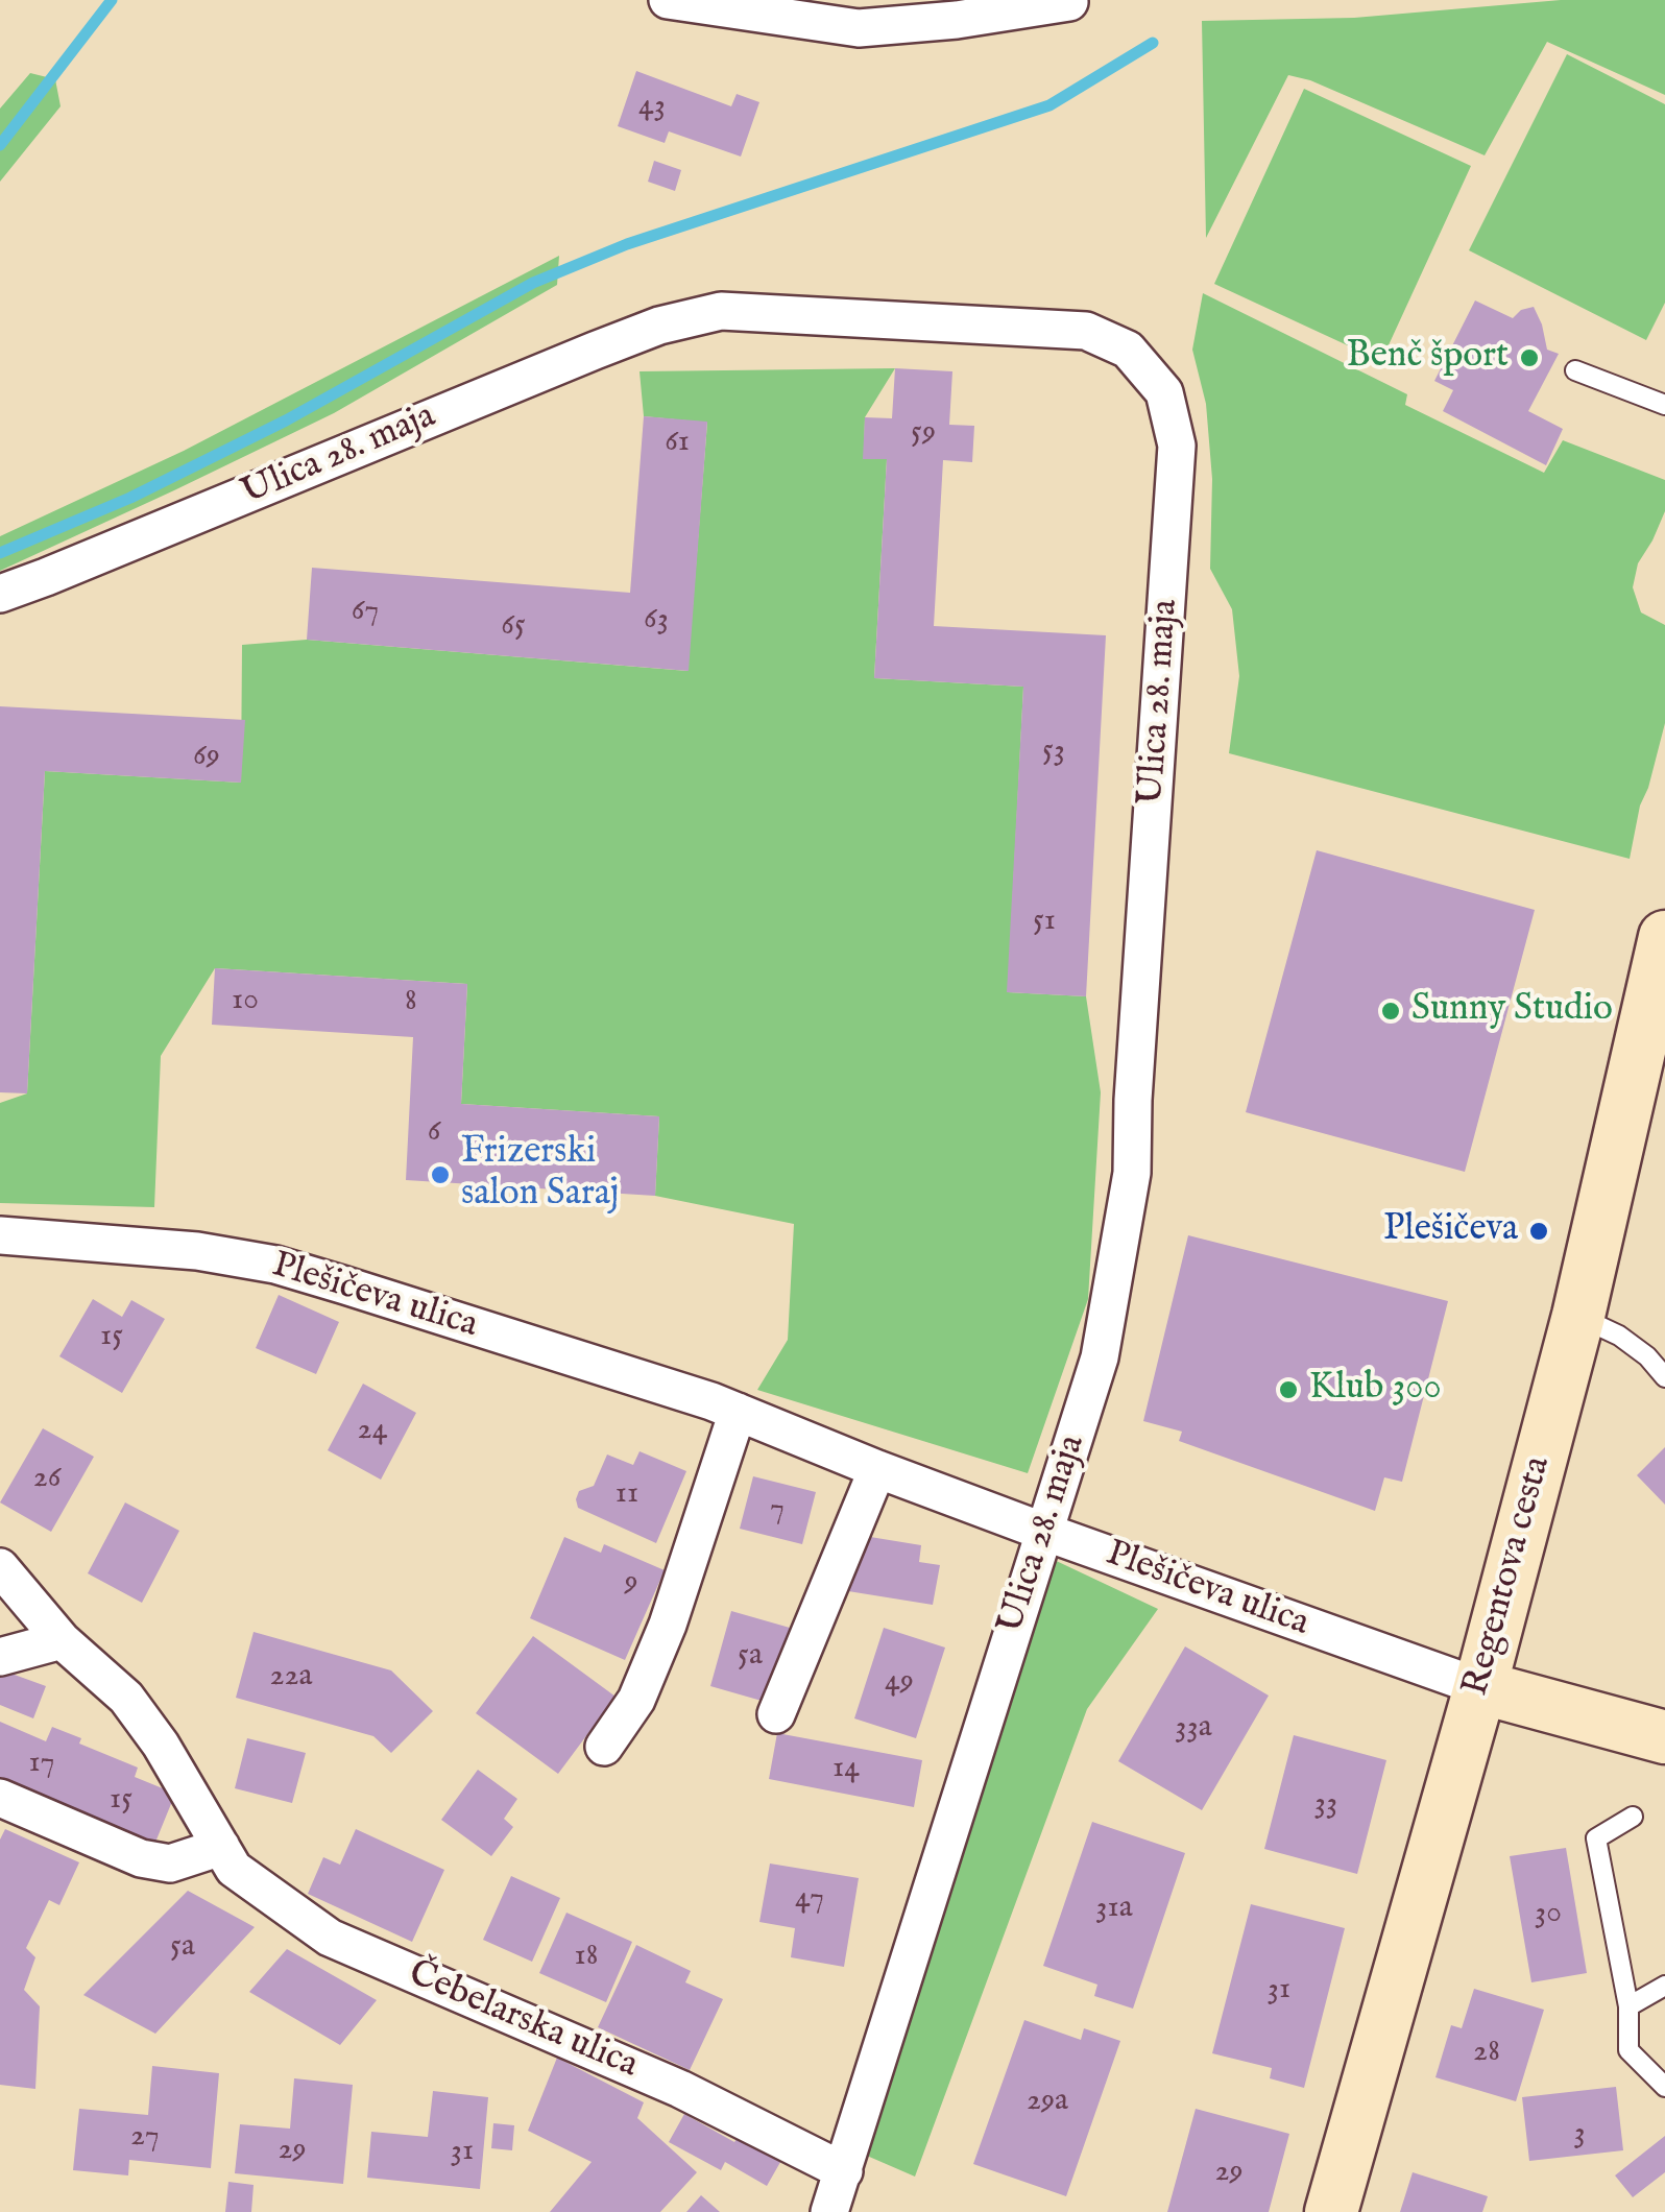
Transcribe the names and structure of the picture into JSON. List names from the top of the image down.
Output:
{
  "streets": {
    "street": [
      "Ulica 28. maja",
      "Plešičeva ulica",
      "Regentova cesta",
      "Čebelarska ulica"
    ]
  },
  "crossings": [
    ["Ulica 28. maja", "Plešičeva ulica"],
    ["Ulica 28. maja", "Čebelarska ulica"],
    ["Plešičeva ulica", "Regentova cesta"]
  ],
  "places": [
    "Benč šport",
    "Sunny Studio",
    "Frizerski salon Saraj",
    "Plešičeva",
    "Klub 300"
  ],
  "house_numbers": [
    "43",
    "59",
    "61",
    "67",
    "63",
    "65",
    "53",
    "69",
    "51",
    "10",
    "8",
    "6",
    "15",
    "24",
    "26",
    "11",
    "7",
    "9",
    "5a",
    "22a",
    "49",
    "33a",
    "17",
    "14",
    "15",
    "33",
    "47",
    "31a",
    "30",
    "5a",
    "18",
    "31",
    "28",
    "29a",
    "3",
    "27",
    "29",
    "31",
    "29"
  ]
}
